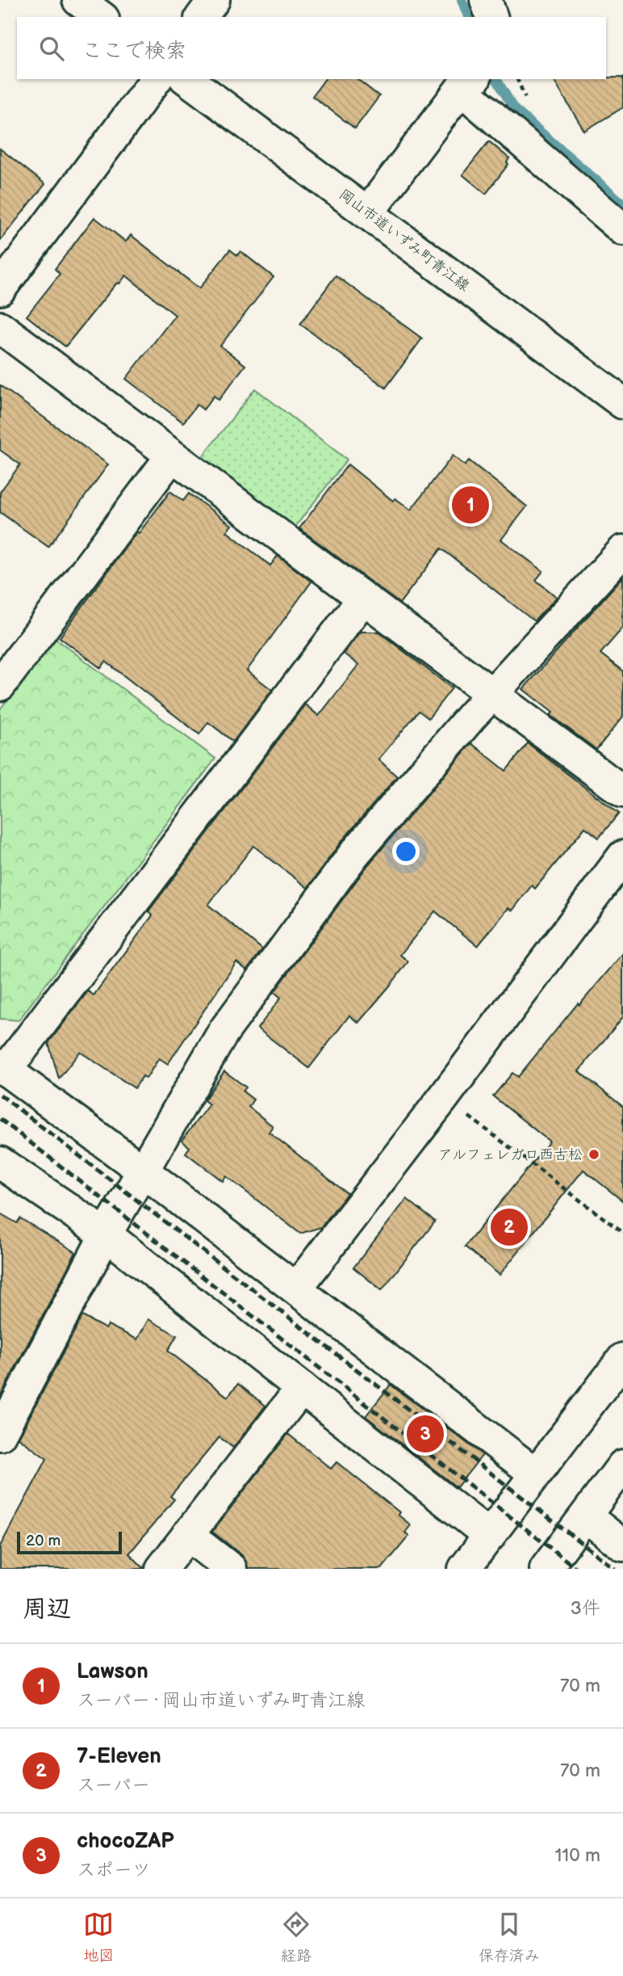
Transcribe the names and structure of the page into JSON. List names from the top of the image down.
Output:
{
  "streets": {
    "street": ["岡山市道いずみ町青江線"]
  },
  "places": ["アルフェレガロ西古松"],
  "scale_bar": "20 m",
  "page": {
    "search": "ここで検索",
    "pins": ["1", "2", "3"],
    "scale": "20 m",
    "heading": ["周辺", "3件"],
    "list": [
      {
        "mark": "1",
        "name": "Lawson",
        "note": "スーパー · 岡山市道いずみ町青江線",
        "value": "70 m"
      },
      {
        "mark": "2",
        "name": "7-Eleven",
        "note": "スーパー",
        "value": "70 m"
      },
      {
        "mark": "3",
        "name": "chocoZAP",
        "note": "スポーツ",
        "value": "110 m"
      }
    ],
    "nav": ["地図", "経路", "保存済み"]
  }
}
